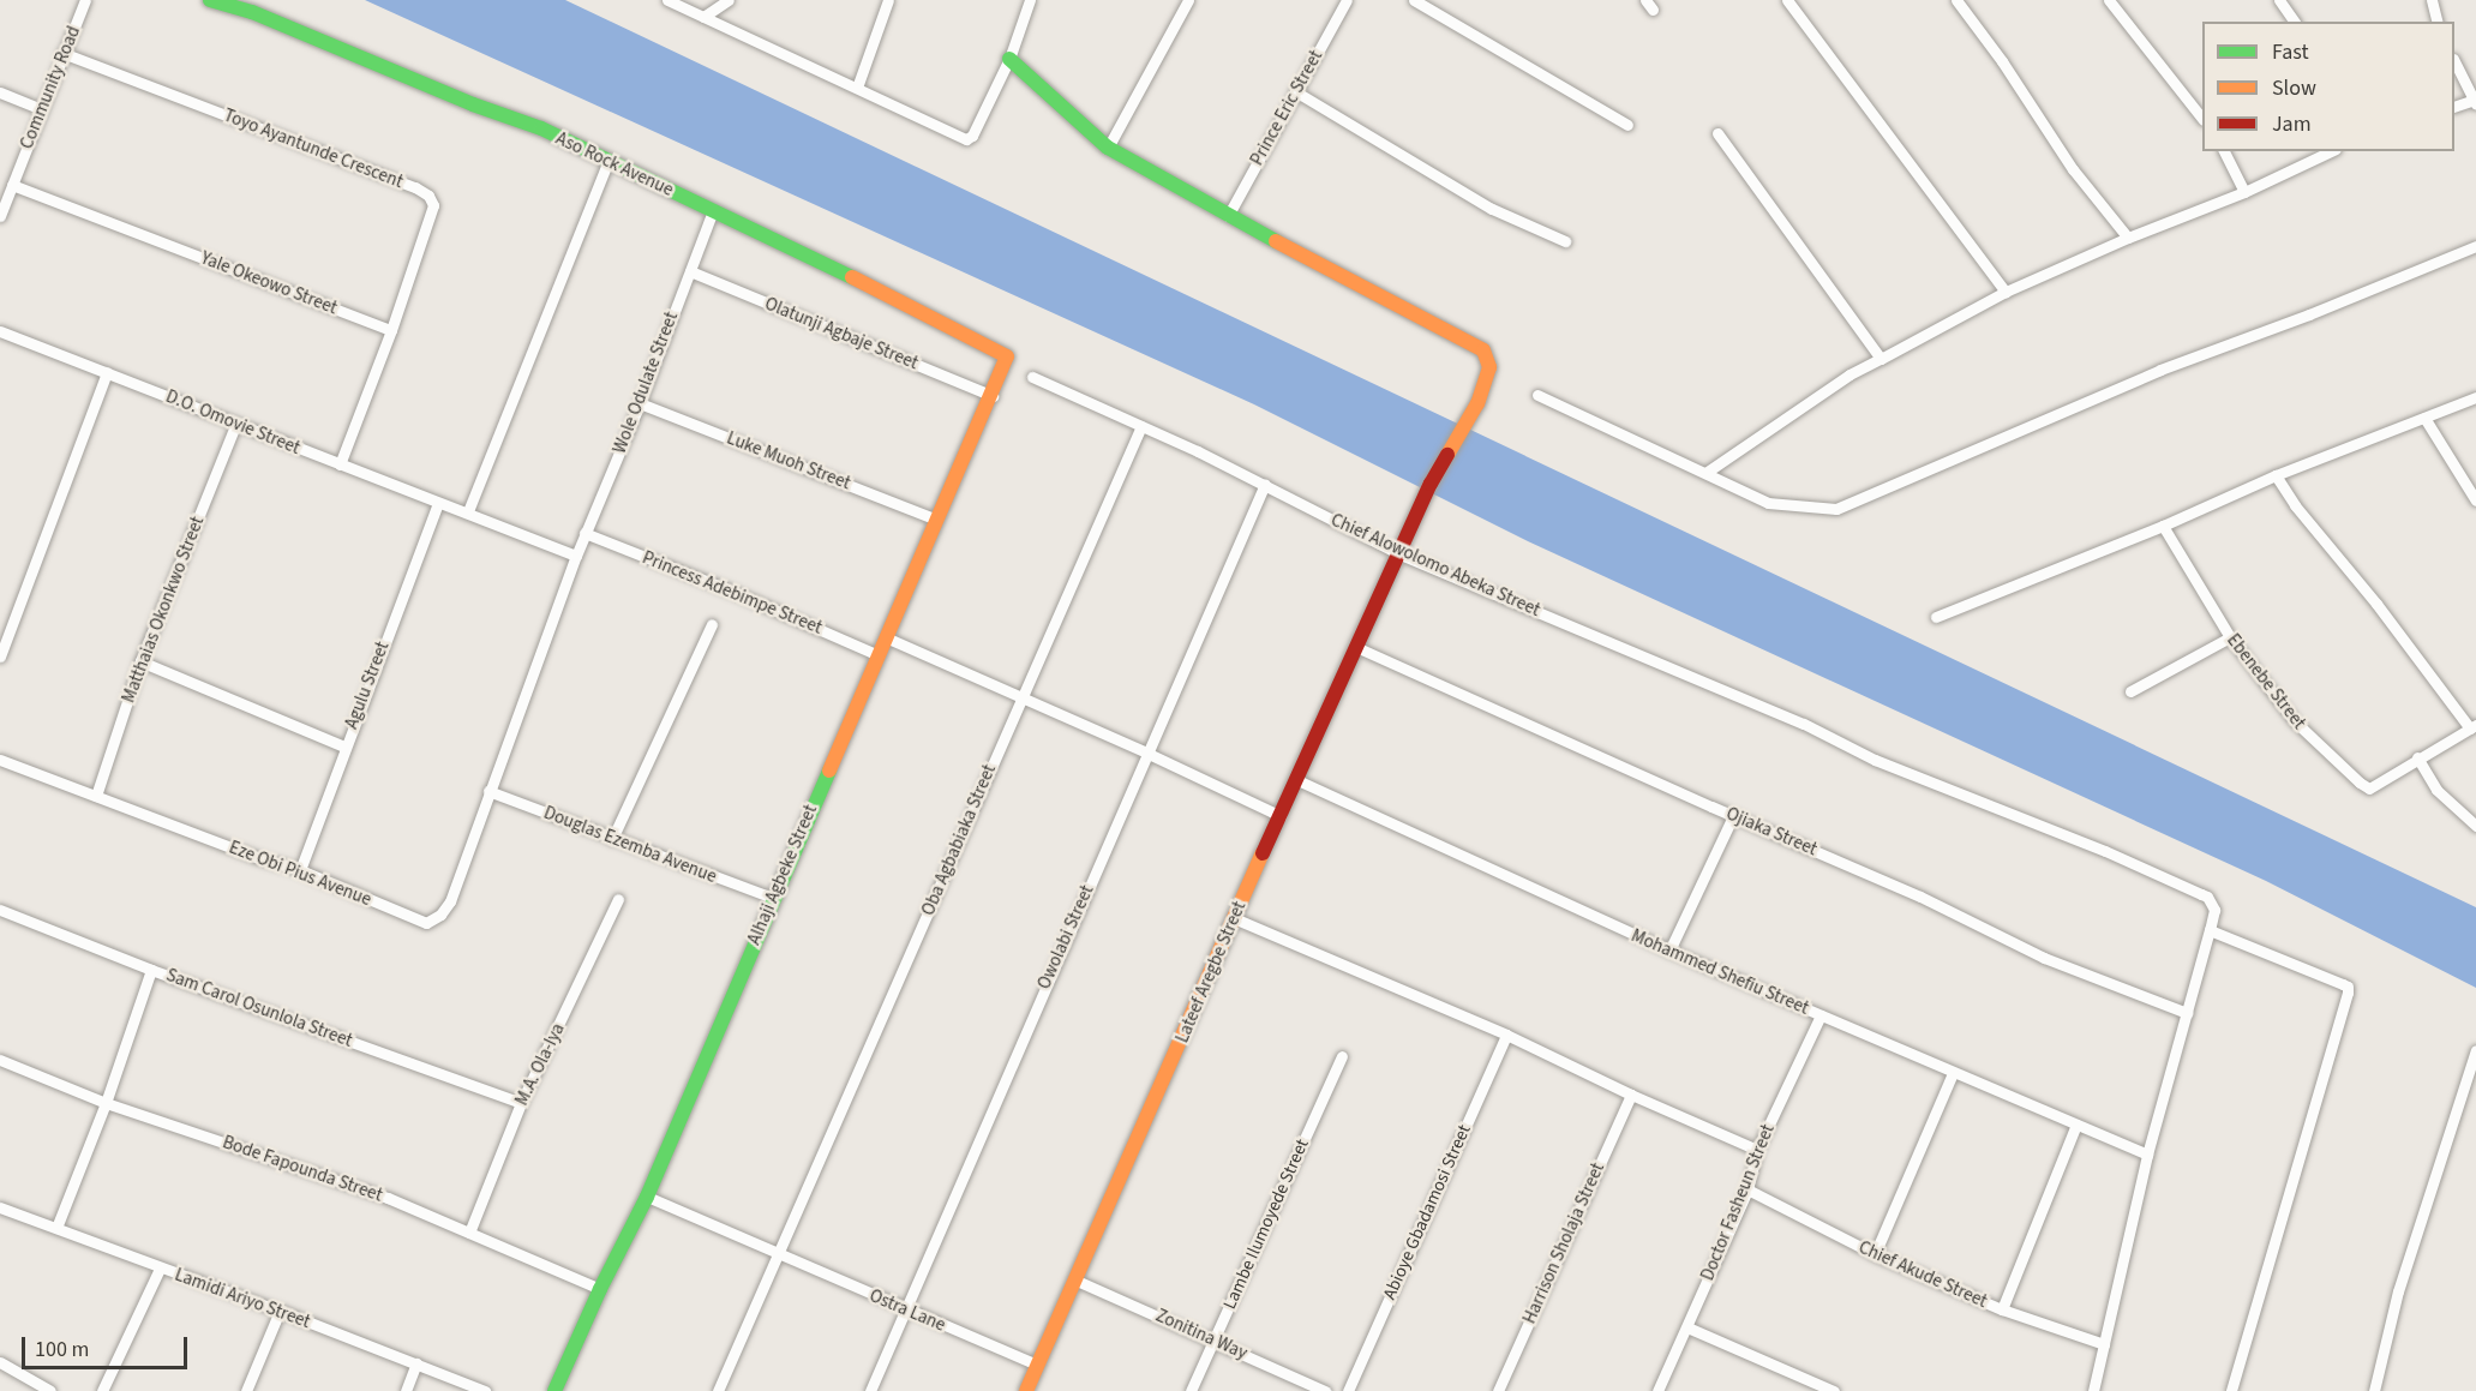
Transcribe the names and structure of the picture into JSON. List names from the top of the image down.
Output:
{
  "streets": {
    "street": [
      "Community Road",
      "Prince Eric Street",
      "Toyo Ayantunde Crescent",
      "Aso Rock Avenue",
      "Yale Okeowo Street",
      "Olatunji Agbaje Street",
      "Wole Odulate Street",
      "D.O. Omovie Street",
      "Luke Muoh Street",
      "Chief Alowolomo Abeka Street",
      "Princess Adebimpe Street",
      "Matthaias Okonkwo Street",
      "Ebenebe Street",
      "Agulu Street",
      "Ojiaka Street",
      "Oba Agbabiaka Street",
      "Douglas Ezemba Avenue",
      "Eze Obi Pius Avenue",
      "Alhaji Agbeke Street",
      "Owolabi Street",
      "Lateef Aregbe Street",
      "Mohammed Shefiu Street",
      "Sam Carol Osunlola Street",
      "M.A. Ola-Iya",
      "Bode Fapounda Street",
      "Doctor Fasheun Street",
      "Abioye Gbadamosi Street",
      "Lambe Ilumoyede Street",
      "Harrison Sholaja Street",
      "Chief Akude Street",
      "Lamidi Ariyo Street",
      "Ostra Lane",
      "Zonitina Way"
    ]
  },
  "crossings": [
    ["Community Road", "Toyo Ayantunde Crescent"],
    ["Community Road", "Yale Okeowo Street"],
    ["Prince Eric Street", "Lateef Aregbe Street"],
    ["Toyo Ayantunde Crescent", "Yale Okeowo Street"],
    ["Aso Rock Avenue", "Wole Odulate Street"],
    ["Aso Rock Avenue", "Alhaji Agbeke Street"],
    ["Olatunji Agbaje Street", "Wole Odulate Street"],
    ["Olatunji Agbaje Street", "Alhaji Agbeke Street"],
    ["Wole Odulate Street", "D.O. Omovie Street"],
    ["Wole Odulate Street", "Luke Muoh Street"],
    ["Wole Odulate Street", "Princess Adebimpe Street"],
    ["Wole Odulate Street", "Eze Obi Pius Avenue"],
    ["D.O. Omovie Street", "Matthaias Okonkwo Street"],
    ["D.O. Omovie Street", "Agulu Street"],
    ["D.O. Omovie Street", "Eze Obi Pius Avenue"],
    ["Luke Muoh Street", "Alhaji Agbeke Street"],
    ["Chief Alowolomo Abeka Street", "Ojiaka Street"],
    ["Chief Alowolomo Abeka Street", "Oba Agbabiaka Street"],
    ["Chief Alowolomo Abeka Street", "Owolabi Street"],
    ["Chief Alowolomo Abeka Street", "Lateef Aregbe Street"],
    ["Chief Alowolomo Abeka Street", "Mohammed Shefiu Street"],
    ["Chief Alowolomo Abeka Street", "Chief Akude Street"],
    ["Princess Adebimpe Street", "Alhaji Agbeke Street"],
    ["Matthaias Okonkwo Street", "Eze Obi Pius Avenue"],
    ["Agulu Street", "Eze Obi Pius Avenue"],
    ["Ojiaka Street", "Lateef Aregbe Street"],
    ["Oba Agbabiaka Street", "Ostra Lane"],
    ["Douglas Ezemba Avenue", "Eze Obi Pius Avenue"],
    ["Douglas Ezemba Avenue", "Alhaji Agbeke Street"],
    ["Alhaji Agbeke Street", "Bode Fapounda Street"],
    ["Alhaji Agbeke Street", "Ostra Lane"],
    ["Owolabi Street", "Ostra Lane"],
    ["Lateef Aregbe Street", "Mohammed Shefiu Street"],
    ["Lateef Aregbe Street", "Ostra Lane"],
    ["Lateef Aregbe Street", "Zonitina Way"],
    ["Mohammed Shefiu Street", "Doctor Fasheun Street"],
    ["Sam Carol Osunlola Street", "M.A. Ola-Iya"],
    ["M.A. Ola-Iya", "Bode Fapounda Street"],
    ["Doctor Fasheun Street", "Chief Akude Street"],
    ["Lambe Ilumoyede Street", "Zonitina Way"]
  ],
  "legend": ["Fast", "Slow", "Jam"],
  "scale_bar": "100 m"
}
